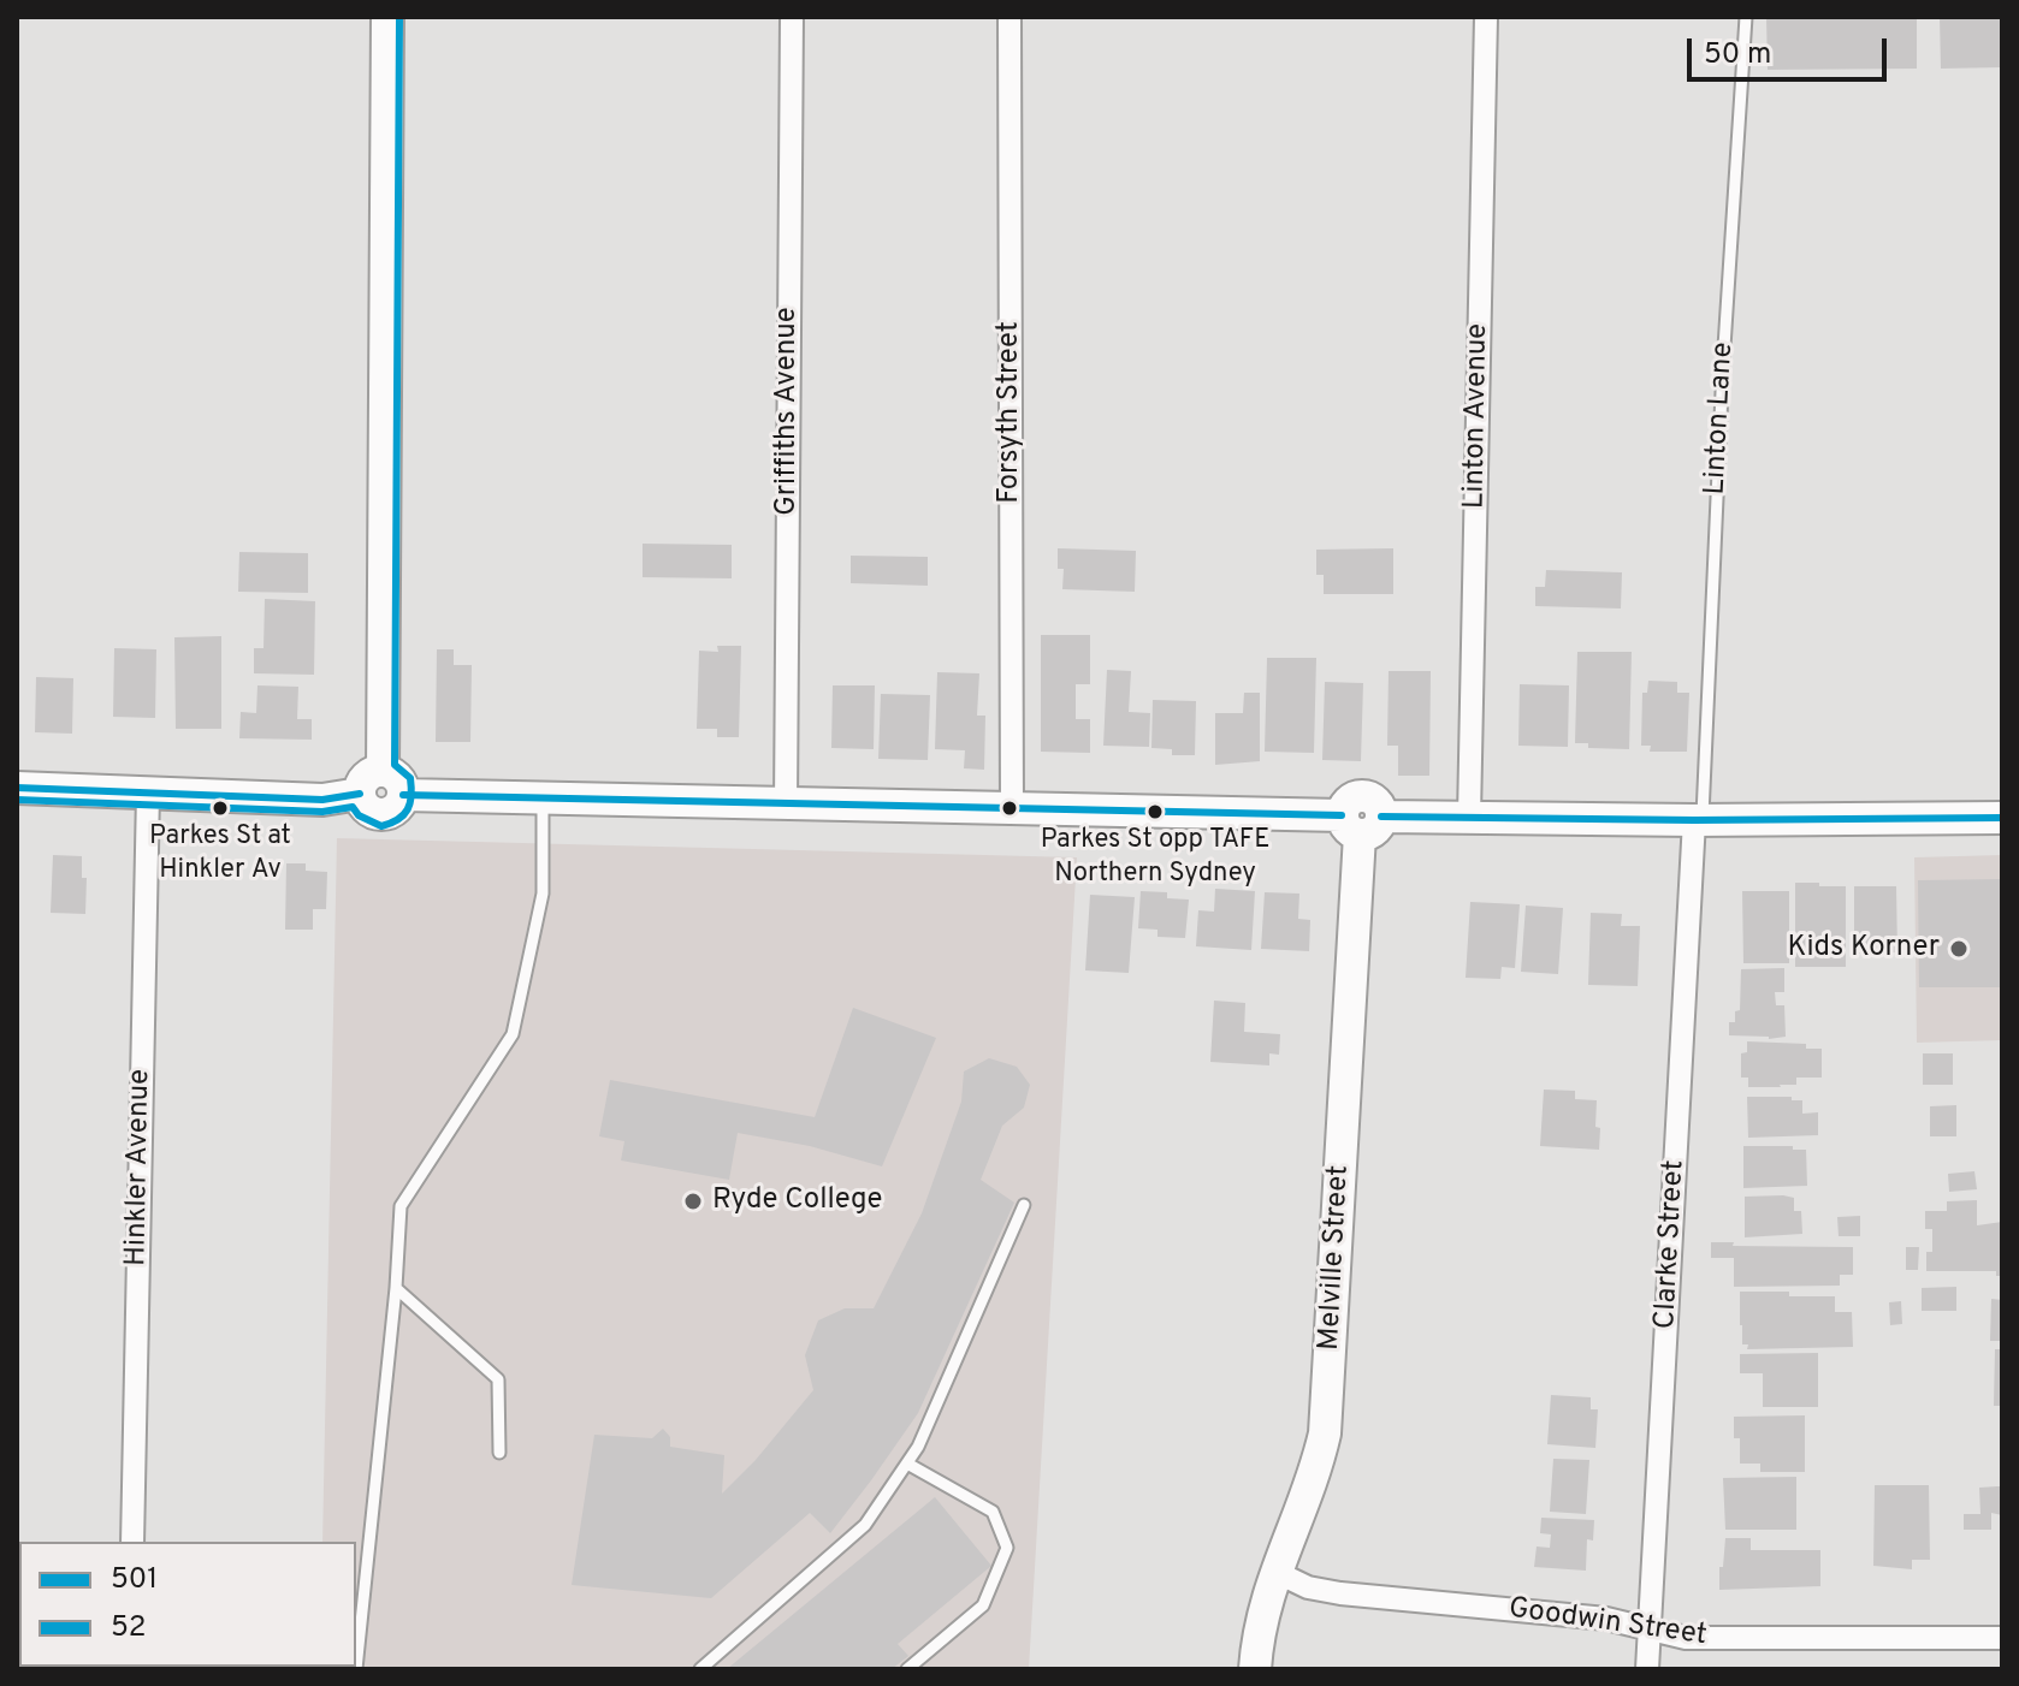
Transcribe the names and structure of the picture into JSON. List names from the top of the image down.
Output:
{
  "streets": {
    "street": [
      "Griffiths Avenue",
      "Forsyth Street",
      "Linton Avenue",
      "Hinkler Avenue",
      "Clarke Street",
      "Melville Street",
      "Goodwin Street"
    ],
    "lane": ["Linton Lane"]
  },
  "crossings": [
    ["Linton Lane", "Clarke Street"],
    ["Clarke Street", "Goodwin Street"],
    ["Melville Street", "Goodwin Street"]
  ],
  "places": [
    "Parkes St at Hinkler Av",
    "Parkes St opp TAFE Northern Sydney",
    "Kids Korner",
    "Ryde College"
  ],
  "lines": ["transit line 52", "transit line 501"],
  "legend": ["501", "52"],
  "scale_bar": "50 m"
}
